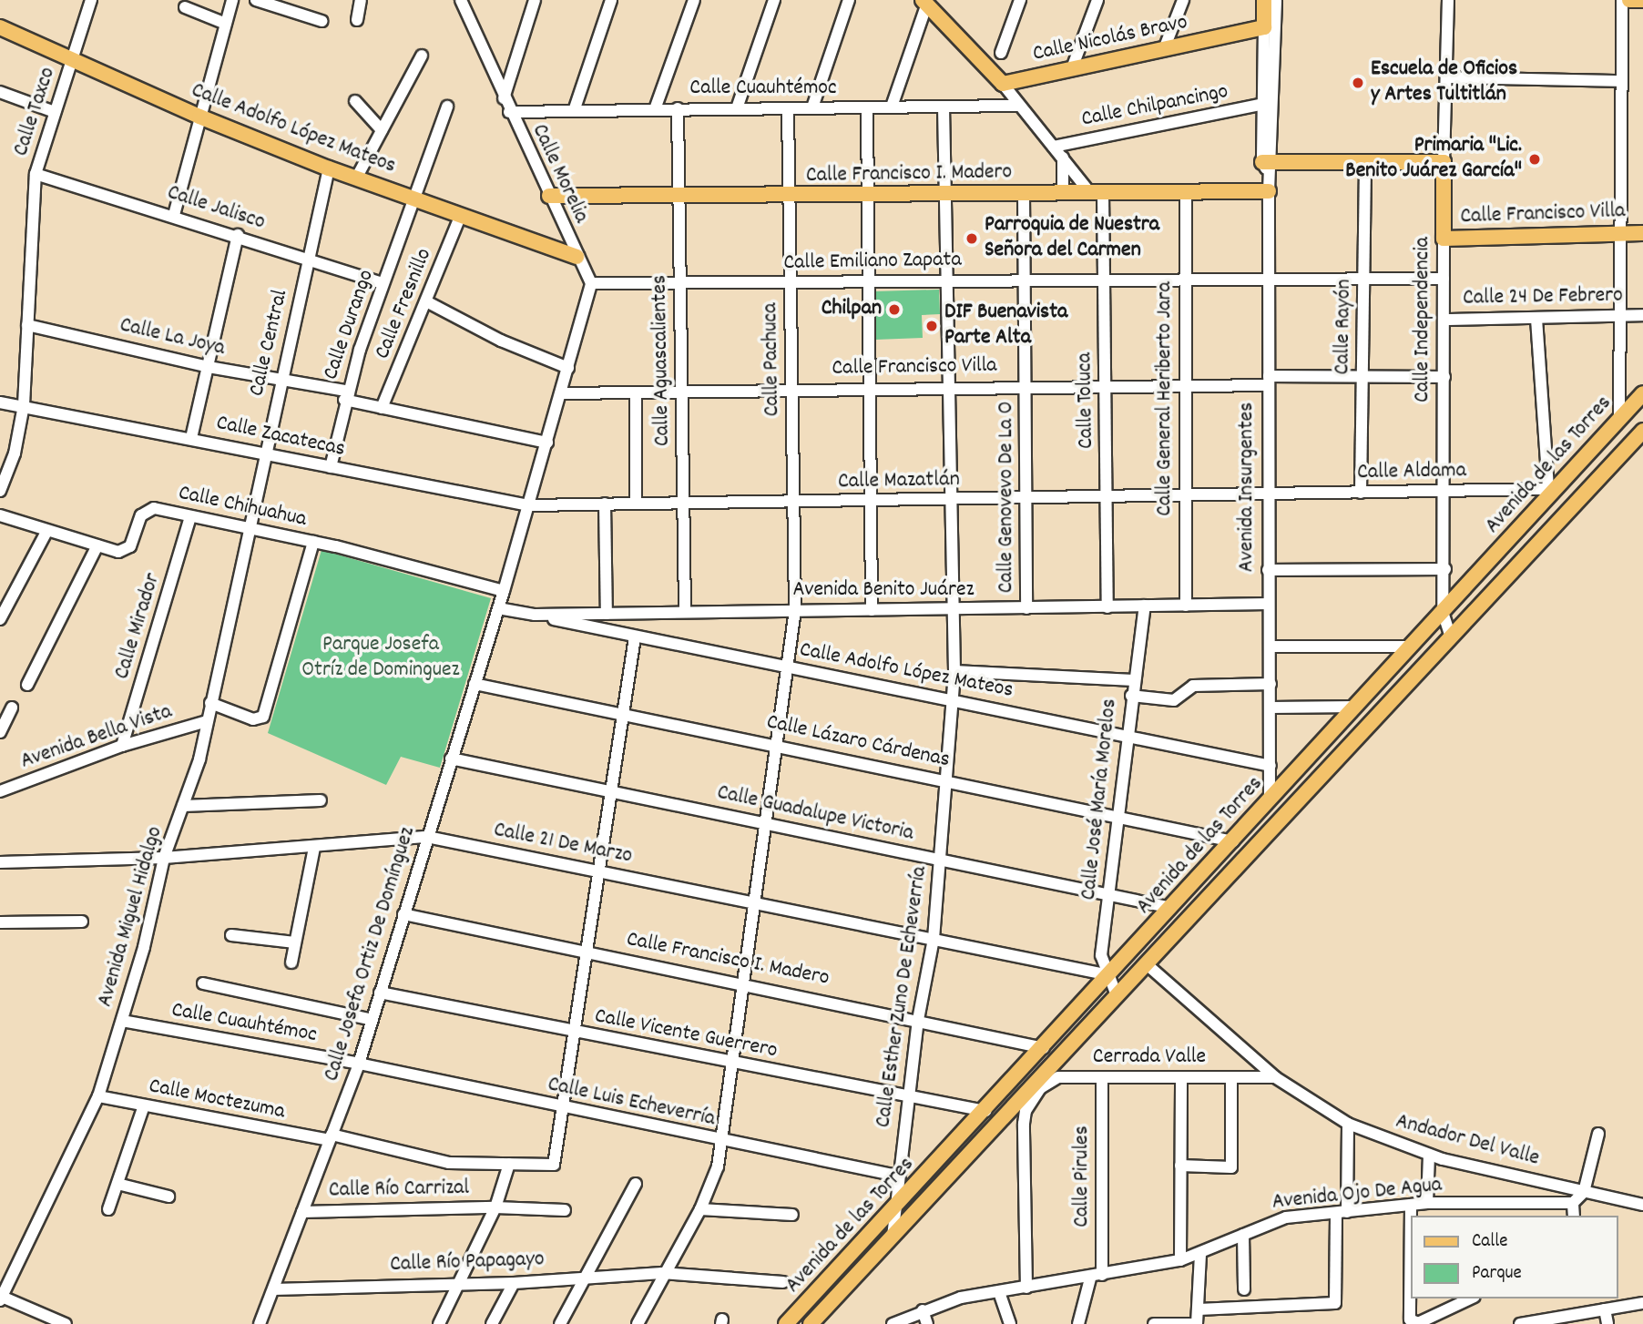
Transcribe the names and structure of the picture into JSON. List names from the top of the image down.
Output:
{
  "streets": {
    "main road": [
      "Calle Nicolás Bravo",
      "Calle Adolfo López Mateos",
      "Calle Francisco I. Madero",
      "Calle Francisco Villa",
      "Calle Independencia",
      "Avenida de las Torres",
      "Avenida Insurgentes"
    ],
    "street": [
      "Calle Cuauhtémoc",
      "Calle Chilpancingo",
      "Calle Taxco",
      "Calle Morelia",
      "Calle Jalisco",
      "Calle Emiliano Zapata",
      "Calle 24 De Febrero",
      "Calle Fresnillo",
      "Calle Durango",
      "Calle Rayón",
      "Calle La Joya",
      "Calle Central",
      "Calle Pachuca",
      "Calle Aguascalientes",
      "Calle General Heriberto Jara",
      "Calle Toluca",
      "Calle Zacatecas",
      "Calle Aldama",
      "Calle Mazatlán",
      "Calle Genovevo De La O",
      "Calle Chihuahua",
      "Avenida Benito Juárez",
      "Calle Mirador",
      "Avenida Bella Vista",
      "Calle Lázaro Cárdenas",
      "Calle José María Morelos",
      "Calle Guadalupe Victoria",
      "Calle 21 De Marzo",
      "Avenida Miguel Hidalgo",
      "Calle Josefa Ortiz De Domínguez",
      "Calle Esther Zuno De Echeverría",
      "Calle Vicente Guerrero",
      "Cerrada Valle",
      "Calle Moctezuma",
      "Calle Luis Echeverría",
      "Andador Del Valle",
      "Calle Pirules",
      "Calle Río Carrizal",
      "Avenida Ojo De Agua",
      "Calle Río Papagayo"
    ]
  },
  "crossings": [
    ["Calle Nicolás Bravo", "Avenida Insurgentes"],
    ["Calle Cuauhtémoc", "Calle Morelia"],
    ["Calle Cuauhtémoc", "Calle Pachuca"],
    ["Calle Cuauhtémoc", "Calle Aguascalientes"],
    ["Calle Cuauhtémoc", "Avenida Miguel Hidalgo"],
    ["Calle Cuauhtémoc", "Calle Josefa Ortiz De Domínguez"],
    ["Calle Cuauhtémoc", "Calle Esther Zuno De Echeverría"],
    ["Calle Cuauhtémoc", "Calle Luis Echeverría"],
    ["Calle Chilpancingo", "Avenida Insurgentes"],
    ["Calle Taxco", "Calle Adolfo López Mateos"],
    ["Calle Taxco", "Calle Jalisco"],
    ["Calle Taxco", "Calle La Joya"],
    ["Calle Taxco", "Calle Zacatecas"],
    ["Calle Adolfo López Mateos", "Calle Morelia"],
    ["Calle Adolfo López Mateos", "Calle Fresnillo"],
    ["Calle Adolfo López Mateos", "Calle Durango"],
    ["Calle Adolfo López Mateos", "Calle Central"],
    ["Calle Adolfo López Mateos", "Calle Pachuca"],
    ["Calle Adolfo López Mateos", "Avenida Insurgentes"],
    ["Calle Adolfo López Mateos", "Avenida Benito Juárez"],
    ["Calle Adolfo López Mateos", "Calle José María Morelos"],
    ["Calle Adolfo López Mateos", "Calle Esther Zuno De Echeverría"],
    ["Calle Morelia", "Calle Francisco I. Madero"],
    ["Calle Morelia", "Calle Emiliano Zapata"],
    ["Calle Francisco I. Madero", "Calle Pachuca"],
    ["Calle Francisco I. Madero", "Calle Aguascalientes"],
    ["Calle Francisco I. Madero", "Calle General Heriberto Jara"],
    ["Calle Francisco I. Madero", "Calle Toluca"],
    ["Calle Francisco I. Madero", "Avenida de las Torres"],
    ["Calle Francisco I. Madero", "Avenida Insurgentes"],
    ["Calle Francisco I. Madero", "Calle Genovevo De La O"],
    ["Calle Francisco I. Madero", "Calle Josefa Ortiz De Domínguez"],
    ["Calle Francisco I. Madero", "Calle Esther Zuno De Echeverría"],
    ["Calle Jalisco", "Calle Durango"],
    ["Calle Jalisco", "Calle Central"],
    ["Calle Francisco Villa", "Calle Independencia"],
    ["Calle Francisco Villa", "Calle Rayón"],
    ["Calle Francisco Villa", "Calle Pachuca"],
    ["Calle Francisco Villa", "Calle Aguascalientes"],
    ["Calle Francisco Villa", "Calle General Heriberto Jara"],
    ["Calle Francisco Villa", "Calle Toluca"],
    ["Calle Francisco Villa", "Avenida Insurgentes"],
    ["Calle Francisco Villa", "Calle Genovevo De La O"],
    ["Calle Francisco Villa", "Calle Esther Zuno De Echeverría"],
    ["Calle Emiliano Zapata", "Calle Pachuca"],
    ["Calle Emiliano Zapata", "Calle Aguascalientes"],
    ["Calle Emiliano Zapata", "Calle General Heriberto Jara"],
    ["Calle Emiliano Zapata", "Calle Toluca"],
    ["Calle Emiliano Zapata", "Avenida Insurgentes"],
    ["Calle Emiliano Zapata", "Calle Genovevo De La O"],
    ["Calle Emiliano Zapata", "Calle Esther Zuno De Echeverría"],
    ["Calle 24 De Febrero", "Calle Independencia"],
    ["Calle Fresnillo", "Calle La Joya"],
    ["Calle Independencia", "Avenida de las Torres"],
    ["Calle Independencia", "Calle Aldama"],
    ["Calle Durango", "Calle La Joya"],
    ["Calle Durango", "Calle Zacatecas"],
    ["Calle Rayón", "Calle Aldama"],
    ["Calle La Joya", "Calle Central"],
    ["Calle Central", "Calle Zacatecas"],
    ["Calle Central", "Calle Chihuahua"],
    ["Calle Central", "Avenida Miguel Hidalgo"],
    ["Calle Pachuca", "Calle Mazatlán"],
    ["Calle Pachuca", "Avenida Benito Juárez"],
    ["Calle Pachuca", "Calle Lázaro Cárdenas"],
    ["Calle Pachuca", "Calle Guadalupe Victoria"],
    ["Calle Pachuca", "Calle 21 De Marzo"],
    ["Calle Pachuca", "Calle Vicente Guerrero"],
    ["Calle Pachuca", "Calle Luis Echeverría"],
    ["Calle Pachuca", "Calle Río Papagayo"],
    ["Calle Aguascalientes", "Calle Mazatlán"],
    ["Calle Aguascalientes", "Avenida Benito Juárez"],
    ["Calle General Heriberto Jara", "Calle Mazatlán"],
    ["Calle General Heriberto Jara", "Avenida Benito Juárez"],
    ["Calle Toluca", "Calle Mazatlán"],
    ["Calle Toluca", "Avenida Benito Juárez"],
    ["Calle Zacatecas", "Calle Mazatlán"],
    ["Avenida de las Torres", "Calle Aldama"],
    ["Avenida de las Torres", "Avenida Insurgentes"],
    ["Avenida de las Torres", "Calle Lázaro Cárdenas"],
    ["Avenida de las Torres", "Calle José María Morelos"],
    ["Avenida de las Torres", "Calle Guadalupe Victoria"],
    ["Avenida de las Torres", "Calle 21 De Marzo"],
    ["Avenida de las Torres", "Calle Esther Zuno De Echeverría"],
    ["Avenida de las Torres", "Calle Vicente Guerrero"],
    ["Avenida de las Torres", "Andador Del Valle"],
    ["Calle Aldama", "Calle Mazatlán"],
    ["Calle Aldama", "Avenida Insurgentes"],
    ["Calle Mazatlán", "Avenida Insurgentes"],
    ["Calle Mazatlán", "Calle Genovevo De La O"],
    ["Calle Mazatlán", "Calle Esther Zuno De Echeverría"],
    ["Avenida Insurgentes", "Avenida Benito Juárez"],
    ["Calle Genovevo De La O", "Avenida Benito Juárez"],
    ["Calle Chihuahua", "Calle Mirador"],
    ["Calle Chihuahua", "Avenida Miguel Hidalgo"],
    ["Calle Chihuahua", "Calle Josefa Ortiz De Domínguez"],
    ["Avenida Benito Juárez", "Calle José María Morelos"],
    ["Avenida Benito Juárez", "Calle Josefa Ortiz De Domínguez"],
    ["Avenida Benito Juárez", "Calle Esther Zuno De Echeverría"],
    ["Calle Mirador", "Avenida Bella Vista"],
    ["Avenida Bella Vista", "Avenida Miguel Hidalgo"],
    ["Calle Lázaro Cárdenas", "Calle José María Morelos"],
    ["Calle Lázaro Cárdenas", "Calle Josefa Ortiz De Domínguez"],
    ["Calle Lázaro Cárdenas", "Calle Esther Zuno De Echeverría"],
    ["Calle José María Morelos", "Calle Guadalupe Victoria"],
    ["Calle José María Morelos", "Calle 21 De Marzo"],
    ["Calle Guadalupe Victoria", "Calle Josefa Ortiz De Domínguez"],
    ["Calle Guadalupe Victoria", "Calle Esther Zuno De Echeverría"],
    ["Calle 21 De Marzo", "Avenida Miguel Hidalgo"],
    ["Calle 21 De Marzo", "Calle Josefa Ortiz De Domínguez"],
    ["Calle 21 De Marzo", "Calle Esther Zuno De Echeverría"],
    ["Avenida Miguel Hidalgo", "Calle Moctezuma"],
    ["Calle Josefa Ortiz De Domínguez", "Calle Vicente Guerrero"],
    ["Calle Josefa Ortiz De Domínguez", "Calle Moctezuma"],
    ["Calle Josefa Ortiz De Domínguez", "Calle Luis Echeverría"],
    ["Calle Josefa Ortiz De Domínguez", "Calle Río Carrizal"],
    ["Calle Josefa Ortiz De Domínguez", "Calle Río Papagayo"],
    ["Calle Esther Zuno De Echeverría", "Calle Vicente Guerrero"],
    ["Calle Esther Zuno De Echeverría", "Calle Luis Echeverría"],
    ["Cerrada Valle", "Andador Del Valle"],
    ["Cerrada Valle", "Calle Pirules"],
    ["Cerrada Valle", "Avenida Ojo De Agua"],
    ["Calle Moctezuma", "Calle Luis Echeverría"],
    ["Calle Pirules", "Avenida Ojo De Agua"]
  ],
  "parks": ["Parque Josefa Otríz de Dominguez"],
  "places": [
    "Escuela de Oficios y Artes Tultitlán",
    "Primaria \"Lic. Benito Juárez García\"",
    "Parroquia de Nuestra Señora del Carmen",
    "Chilpan",
    "DIF Buenavista Parte Alta"
  ],
  "legend": ["Calle", "Parque"]
}
